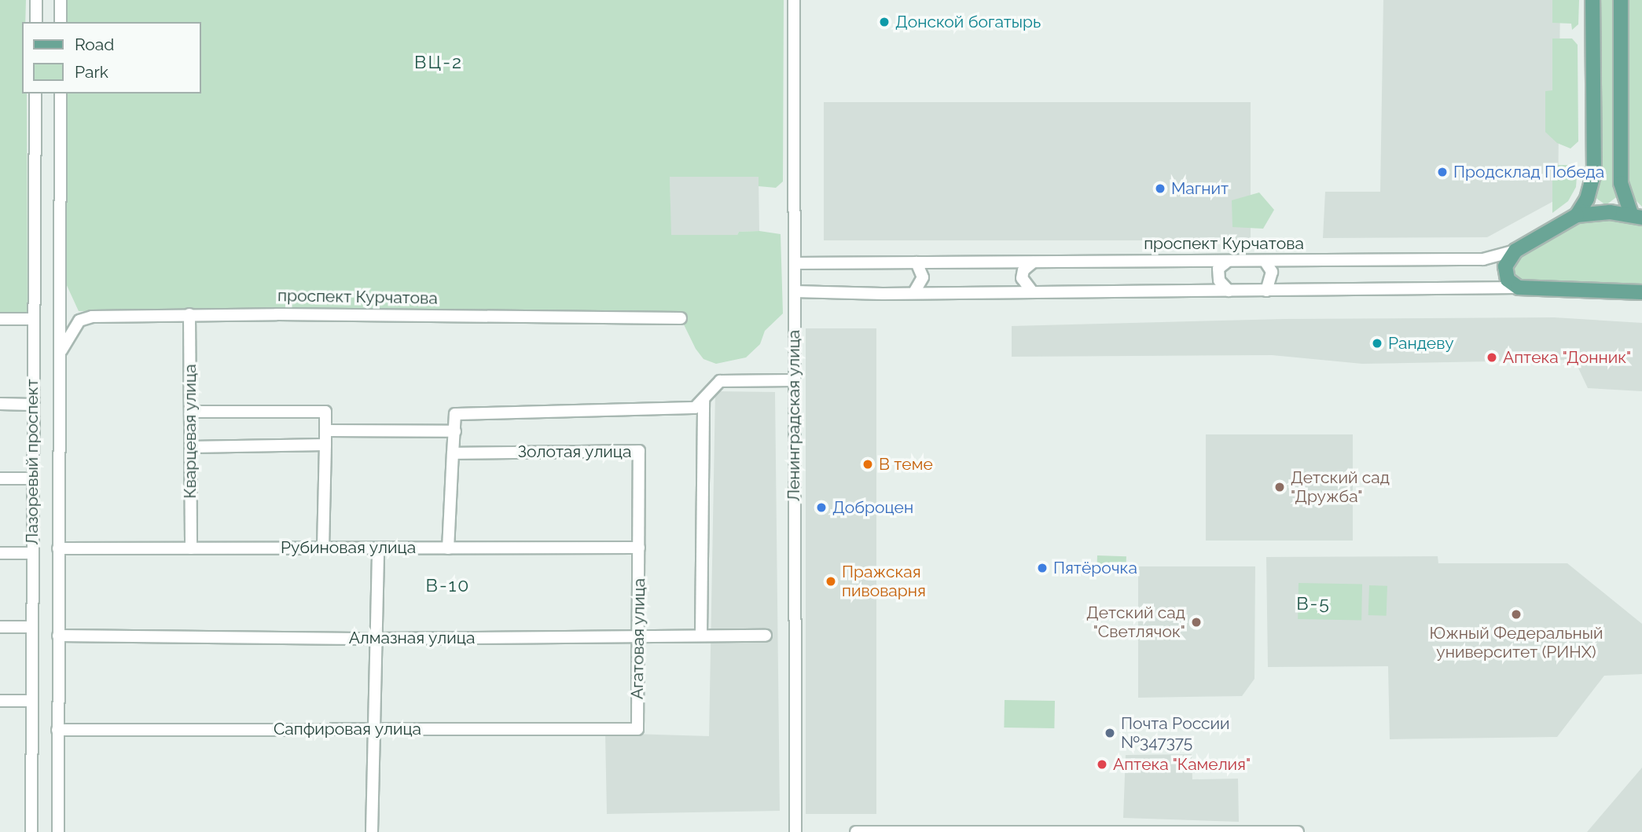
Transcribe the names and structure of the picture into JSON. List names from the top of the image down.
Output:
{
  "streets": {
    "main road": ["проспект Курчатова"],
    "street": [
      "Ленинградская улица",
      "Кварцевая улица",
      "Золотая улица",
      "Лазоревый проспект",
      "Рубиновая улица",
      "Алмазная улица",
      "Агатовая улица",
      "Сапфировая улица"
    ]
  },
  "crossings": [
    ["проспект Курчатова", "Ленинградская улица"],
    ["проспект Курчатова", "Кварцевая улица"],
    ["проспект Курчатова", "Лазоревый проспект"],
    ["Кварцевая улица", "Рубиновая улица"],
    ["Золотая улица", "Рубиновая улица"],
    ["Золотая улица", "Агатовая улица"],
    ["Лазоревый проспект", "Рубиновая улица"],
    ["Лазоревый проспект", "Алмазная улица"],
    ["Лазоревый проспект", "Сапфировая улица"],
    ["Рубиновая улица", "Агатовая улица"],
    ["Алмазная улица", "Агатовая улица"],
    ["Агатовая улица", "Сапфировая улица"]
  ],
  "districts": ["ВЦ-2", "В-10", "В-5"],
  "places": [
    "Донской богатырь",
    "Продсклад Победа",
    "Магнит",
    "Рандеву",
    "Аптека \"Донник\"",
    "В теме",
    "Детский сад \"Дружба\"",
    "Доброцен",
    "Пятёрочка",
    "Пражская пивоварня",
    "Южный Федеральный университет (РИНХ)",
    "Детский сад \"Светлячок\"",
    "Почта России №347375",
    "Аптека \"Камелия\""
  ],
  "legend": ["Road", "Park"]
}
